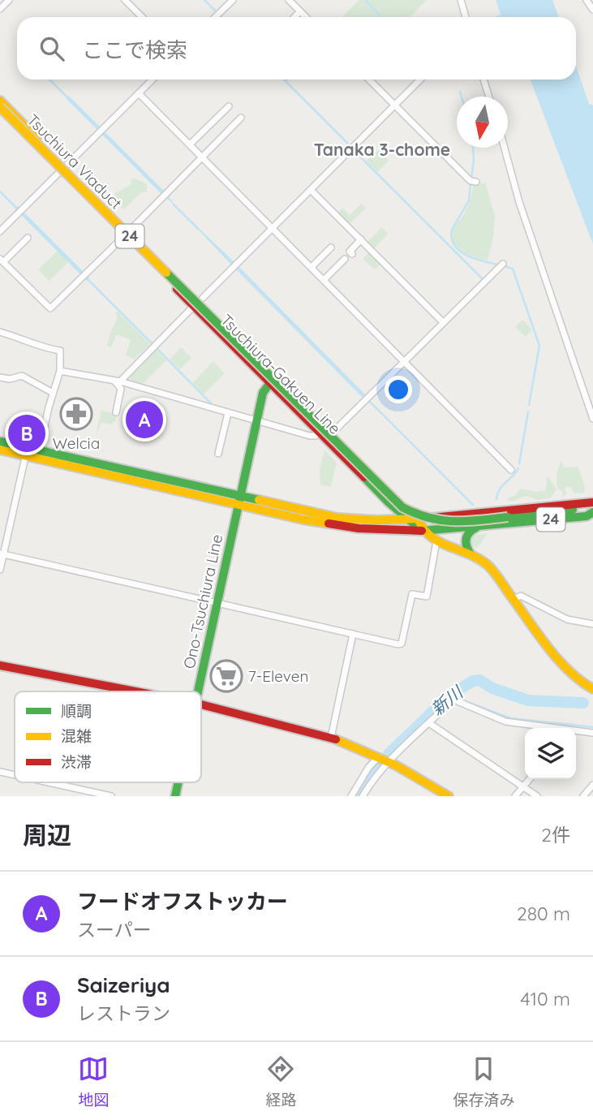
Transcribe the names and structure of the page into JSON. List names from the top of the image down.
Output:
{
  "streets": {
    "main road": [
      "Tsuchiura Viaduct",
      "24",
      "Tsuchiura-Gakuen Line",
      "Ono-Tsuchiura Line"
    ]
  },
  "crossings": [
    ["24", "Tsuchiura-Gakuen Line"],
    ["Tsuchiura-Gakuen Line", "Ono-Tsuchiura Line"]
  ],
  "districts": ["Tanaka 3-chome"],
  "water": ["新川"],
  "places": {
    "pharmacy": ["Welcia"],
    "supermarket": ["7-Eleven"]
  },
  "legend": ["順調", "混雑", "渋滞"],
  "north": "bottom",
  "page": {
    "search": "ここで検索",
    "pins": ["A", "B"],
    "heading": ["周辺", "2件"],
    "list": [
      {
        "mark": "A",
        "name": "フードオフストッカー",
        "note": "スーパー",
        "value": "280 m"
      },
      {
        "mark": "B",
        "name": "Saizeriya",
        "note": "レストラン",
        "value": "410 m"
      }
    ],
    "nav": ["地図", "経路", "保存済み"]
  }
}
